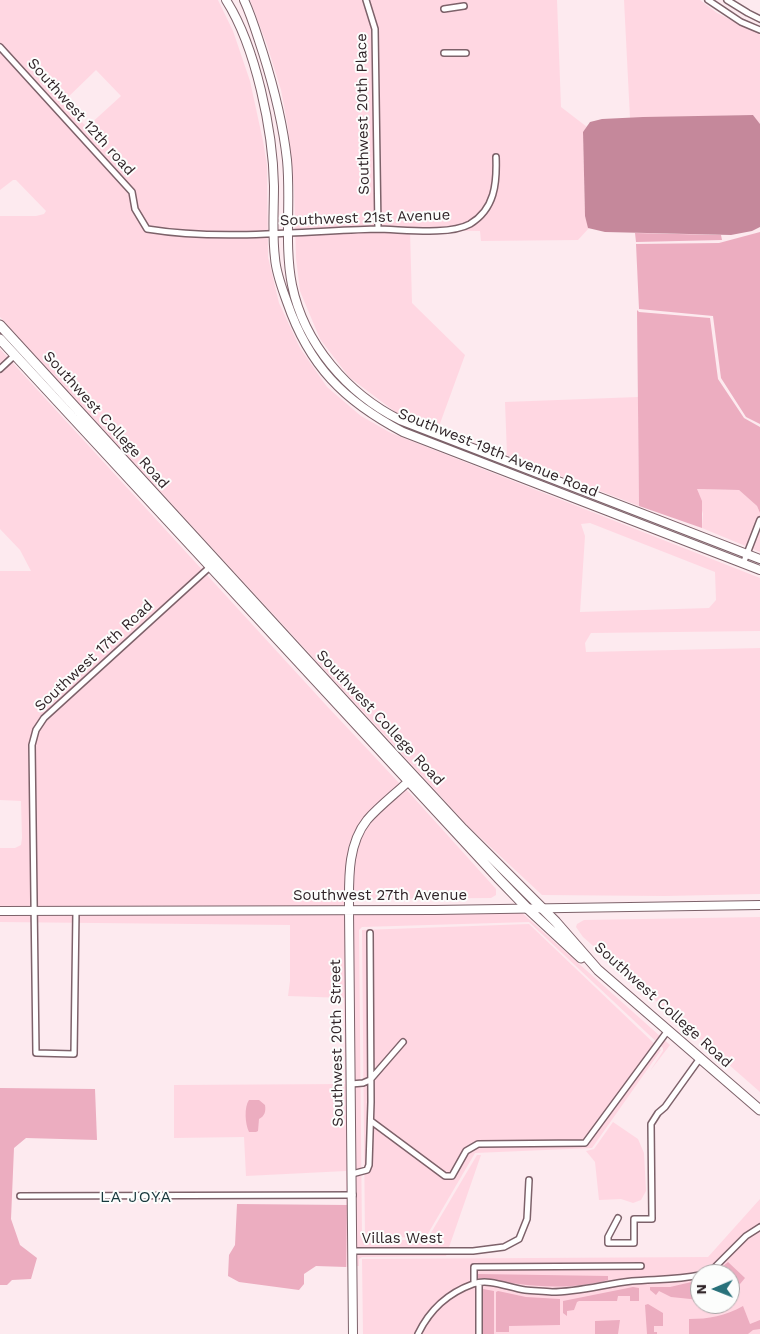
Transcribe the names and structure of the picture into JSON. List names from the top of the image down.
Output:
{
  "streets": {
    "main road": [
      "Southwest College Road",
      "Southwest 19th Avenue Road",
      "Southwest 27th Avenue",
      "Southwest 20th Street"
    ],
    "street": [
      "Southwest 20th Place",
      "Southwest 12th road",
      "Southwest 21st Avenue",
      "Southwest 17th Road",
      "Villas West"
    ]
  },
  "crossings": [
    ["Southwest 20th Place", "Southwest 21st Avenue"],
    ["Southwest 12th road", "Southwest 21st Avenue"],
    ["Southwest 12th road", "Southwest 19th Avenue Road"],
    ["Southwest 21st Avenue", "Southwest 19th Avenue Road"],
    ["Southwest College Road", "Southwest 17th Road"],
    ["Southwest College Road", "Southwest 27th Avenue"],
    ["Southwest College Road", "Southwest 20th Street"],
    ["Southwest 17th Road", "Southwest 27th Avenue"],
    ["Southwest 27th Avenue", "Southwest 20th Street"],
    ["Southwest 20th Street", "Villas West"]
  ],
  "districts": ["LA JOYA"],
  "north": "left"
}
